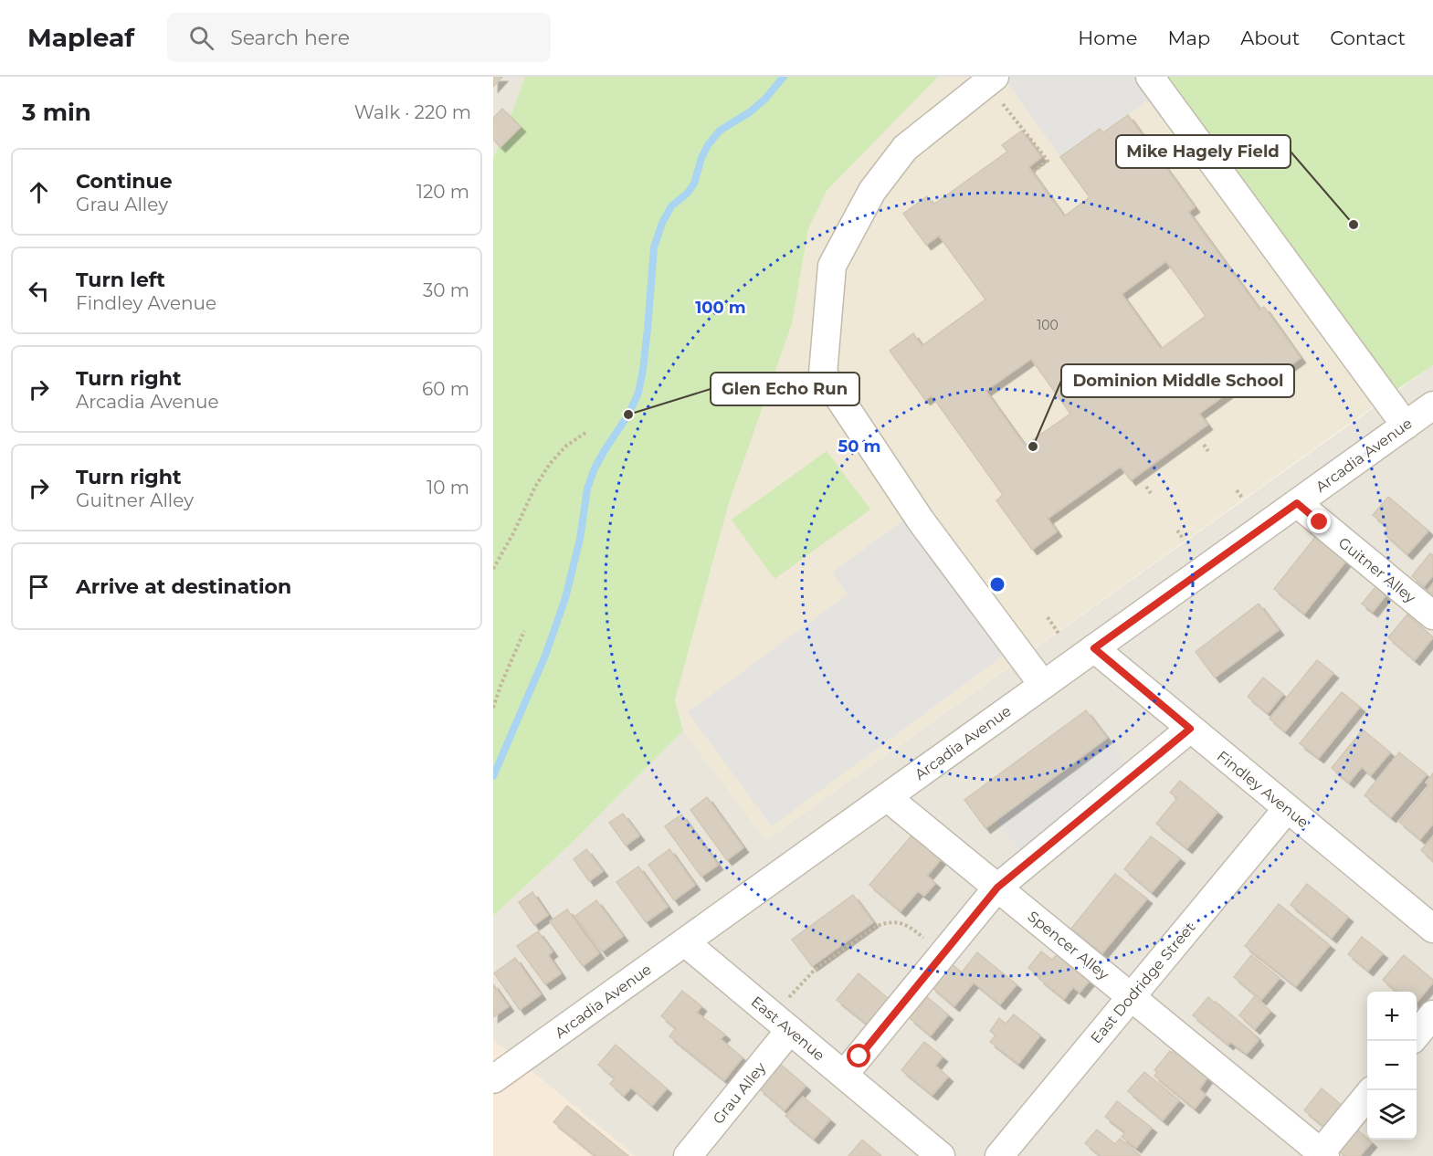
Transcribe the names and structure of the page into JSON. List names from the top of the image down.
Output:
{
  "streets": {
    "street": [
      "Arcadia Avenue",
      "Guitner Alley",
      "Findley Avenue",
      "Spencer Alley",
      "East Dodridge Street",
      "East Avenue",
      "Grau Alley"
    ]
  },
  "crossings": [
    ["Arcadia Avenue", "Guitner Alley"],
    ["Arcadia Avenue", "Findley Avenue"],
    ["Arcadia Avenue", "Spencer Alley"],
    ["Arcadia Avenue", "East Avenue"],
    ["Findley Avenue", "East Dodridge Street"],
    ["Spencer Alley", "East Dodridge Street"],
    ["East Avenue", "Grau Alley"]
  ],
  "places": ["Mike Hagely Field", "Glen Echo Run", "Dominion Middle School"],
  "house_numbers": ["100"],
  "page": {
    "header": "Mapleaf",
    "search": "Search here",
    "nav": [
      "Home",
      "Map",
      "About",
      "Contact"
    ],
    "heading": ["3 min", "Walk · 220 m"],
    "list": [
      ["Continue", "Grau Alley", "120 m"],
      ["Turn left", "Findley Avenue", "30 m"],
      ["Turn right", "Arcadia Avenue", "60 m"],
      ["Turn right", "Guitner Alley", "10 m"],
      "Arrive at destination"
    ],
    "map_buttons": ["+", "−"]
  },
  "rings": ["100 m", "50 m"]
}
